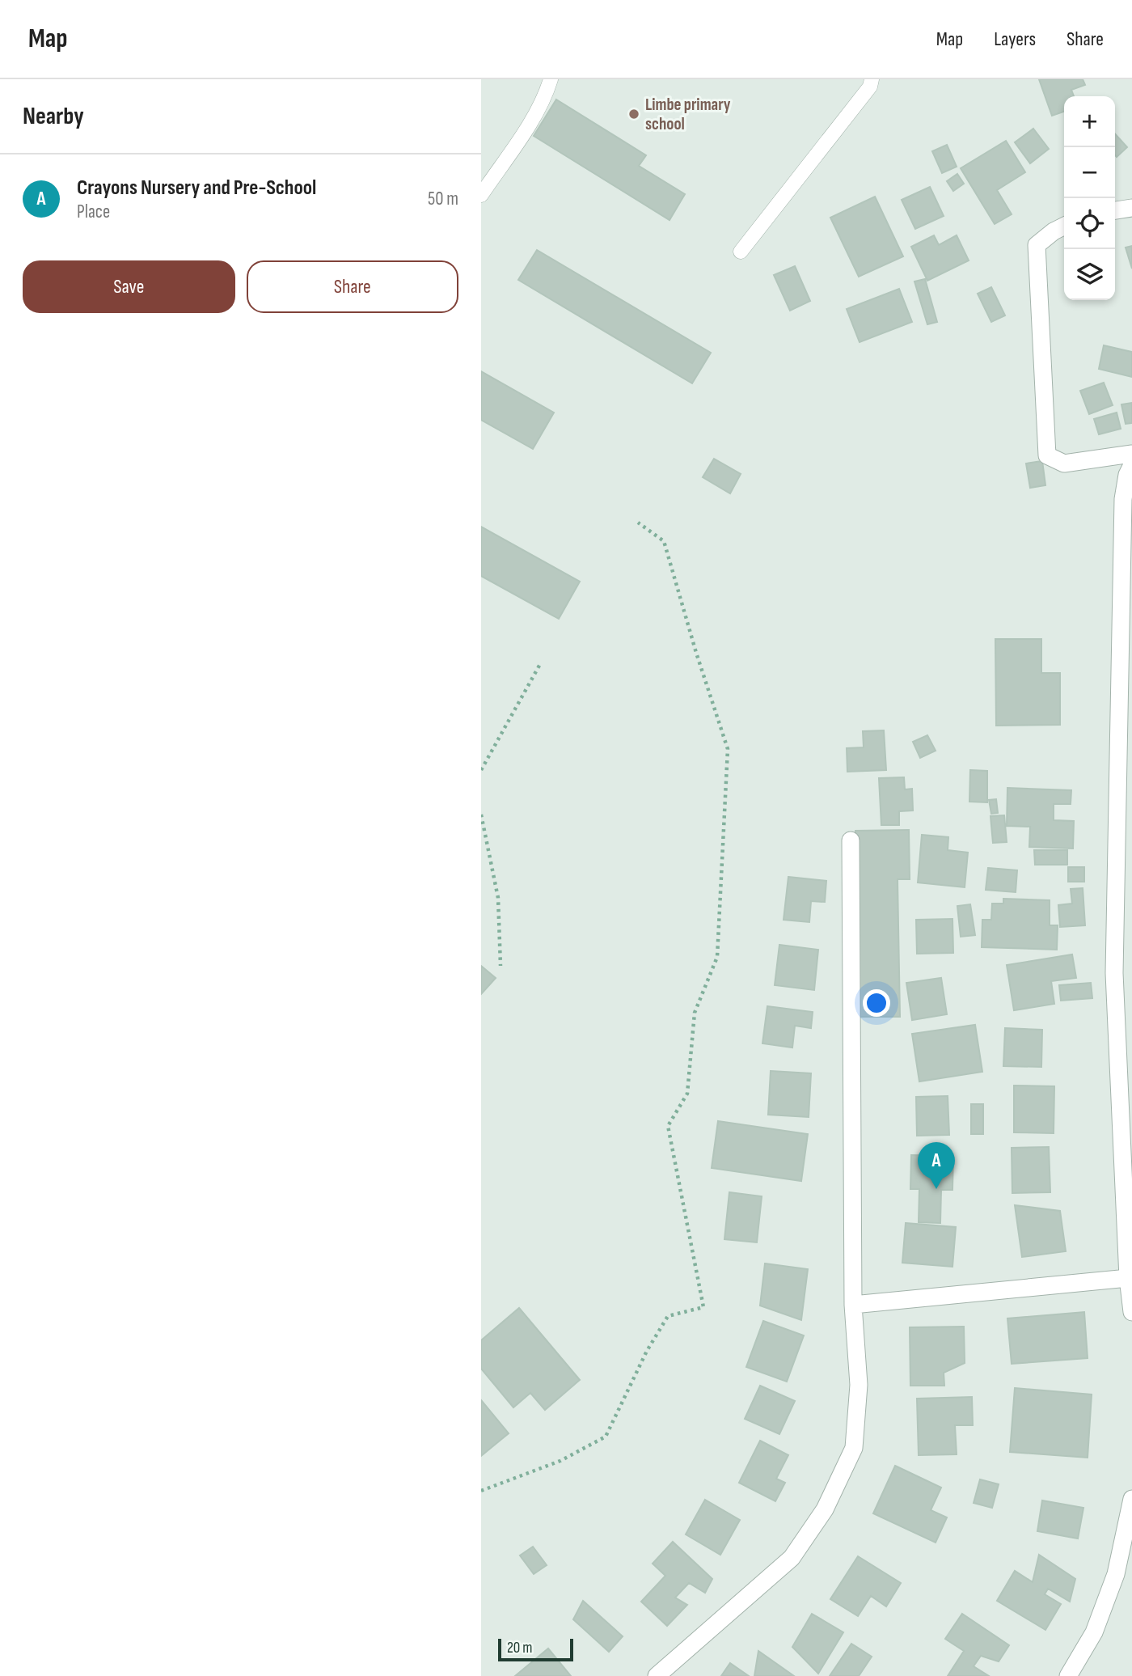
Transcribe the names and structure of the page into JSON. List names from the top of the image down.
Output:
{
  "places": ["Limbe primary school"],
  "scale_bar": "20 m",
  "page": {
    "header": "Map",
    "nav": ["Map", "Layers", "Share"],
    "heading": "Nearby",
    "map_buttons": ["+", "−"],
    "list": [
      {
        "mark": "A",
        "name": "Crayons Nursery and Pre-School",
        "note": "Place",
        "value": "50 m"
      }
    ],
    "buttons": ["Save", "Share"],
    "pins": "A",
    "scale": "20 m"
  }
}
